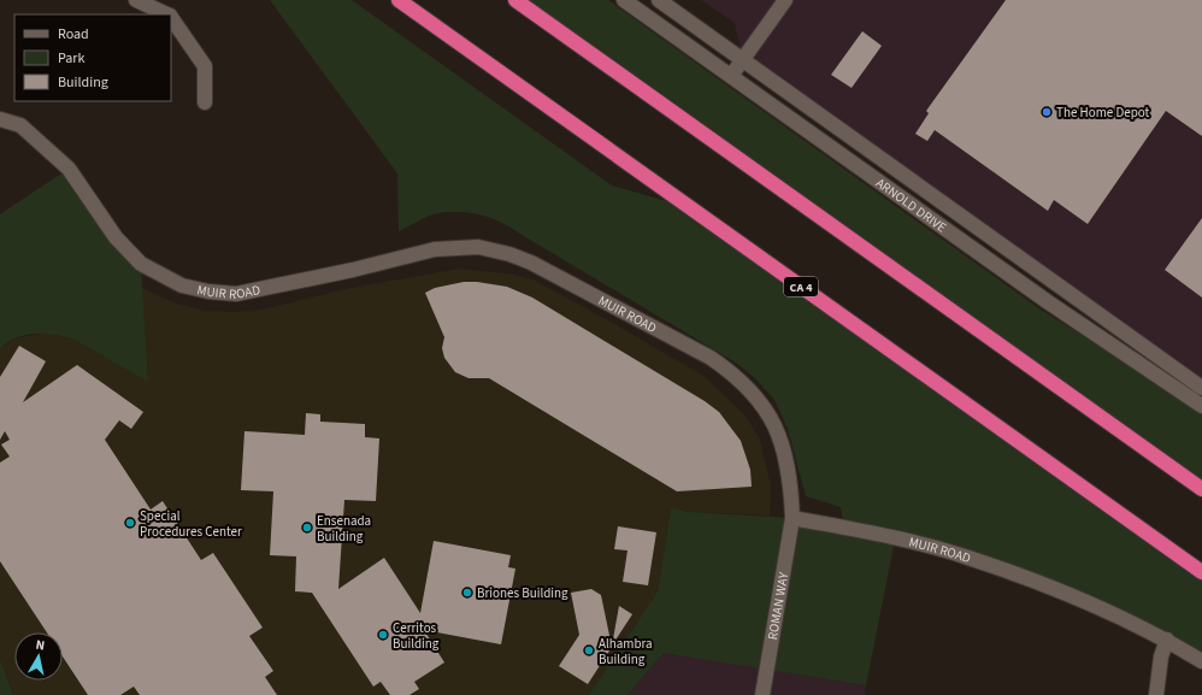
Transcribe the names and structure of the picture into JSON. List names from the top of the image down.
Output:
{
  "streets": {
    "highway": ["CA 4"],
    "street": ["ARNOLD DRIVE", "MUIR ROAD", "ROMAN WAY"]
  },
  "crossings": [
    ["MUIR ROAD", "ROMAN WAY"]
  ],
  "places": [
    "The Home Depot",
    "Special Procedures Center",
    "Ensenada Building",
    "Briones Building",
    "Cerritos Building",
    "Alhambra Building"
  ],
  "legend": ["Road", "Park", "Building"],
  "north": "top"
}
